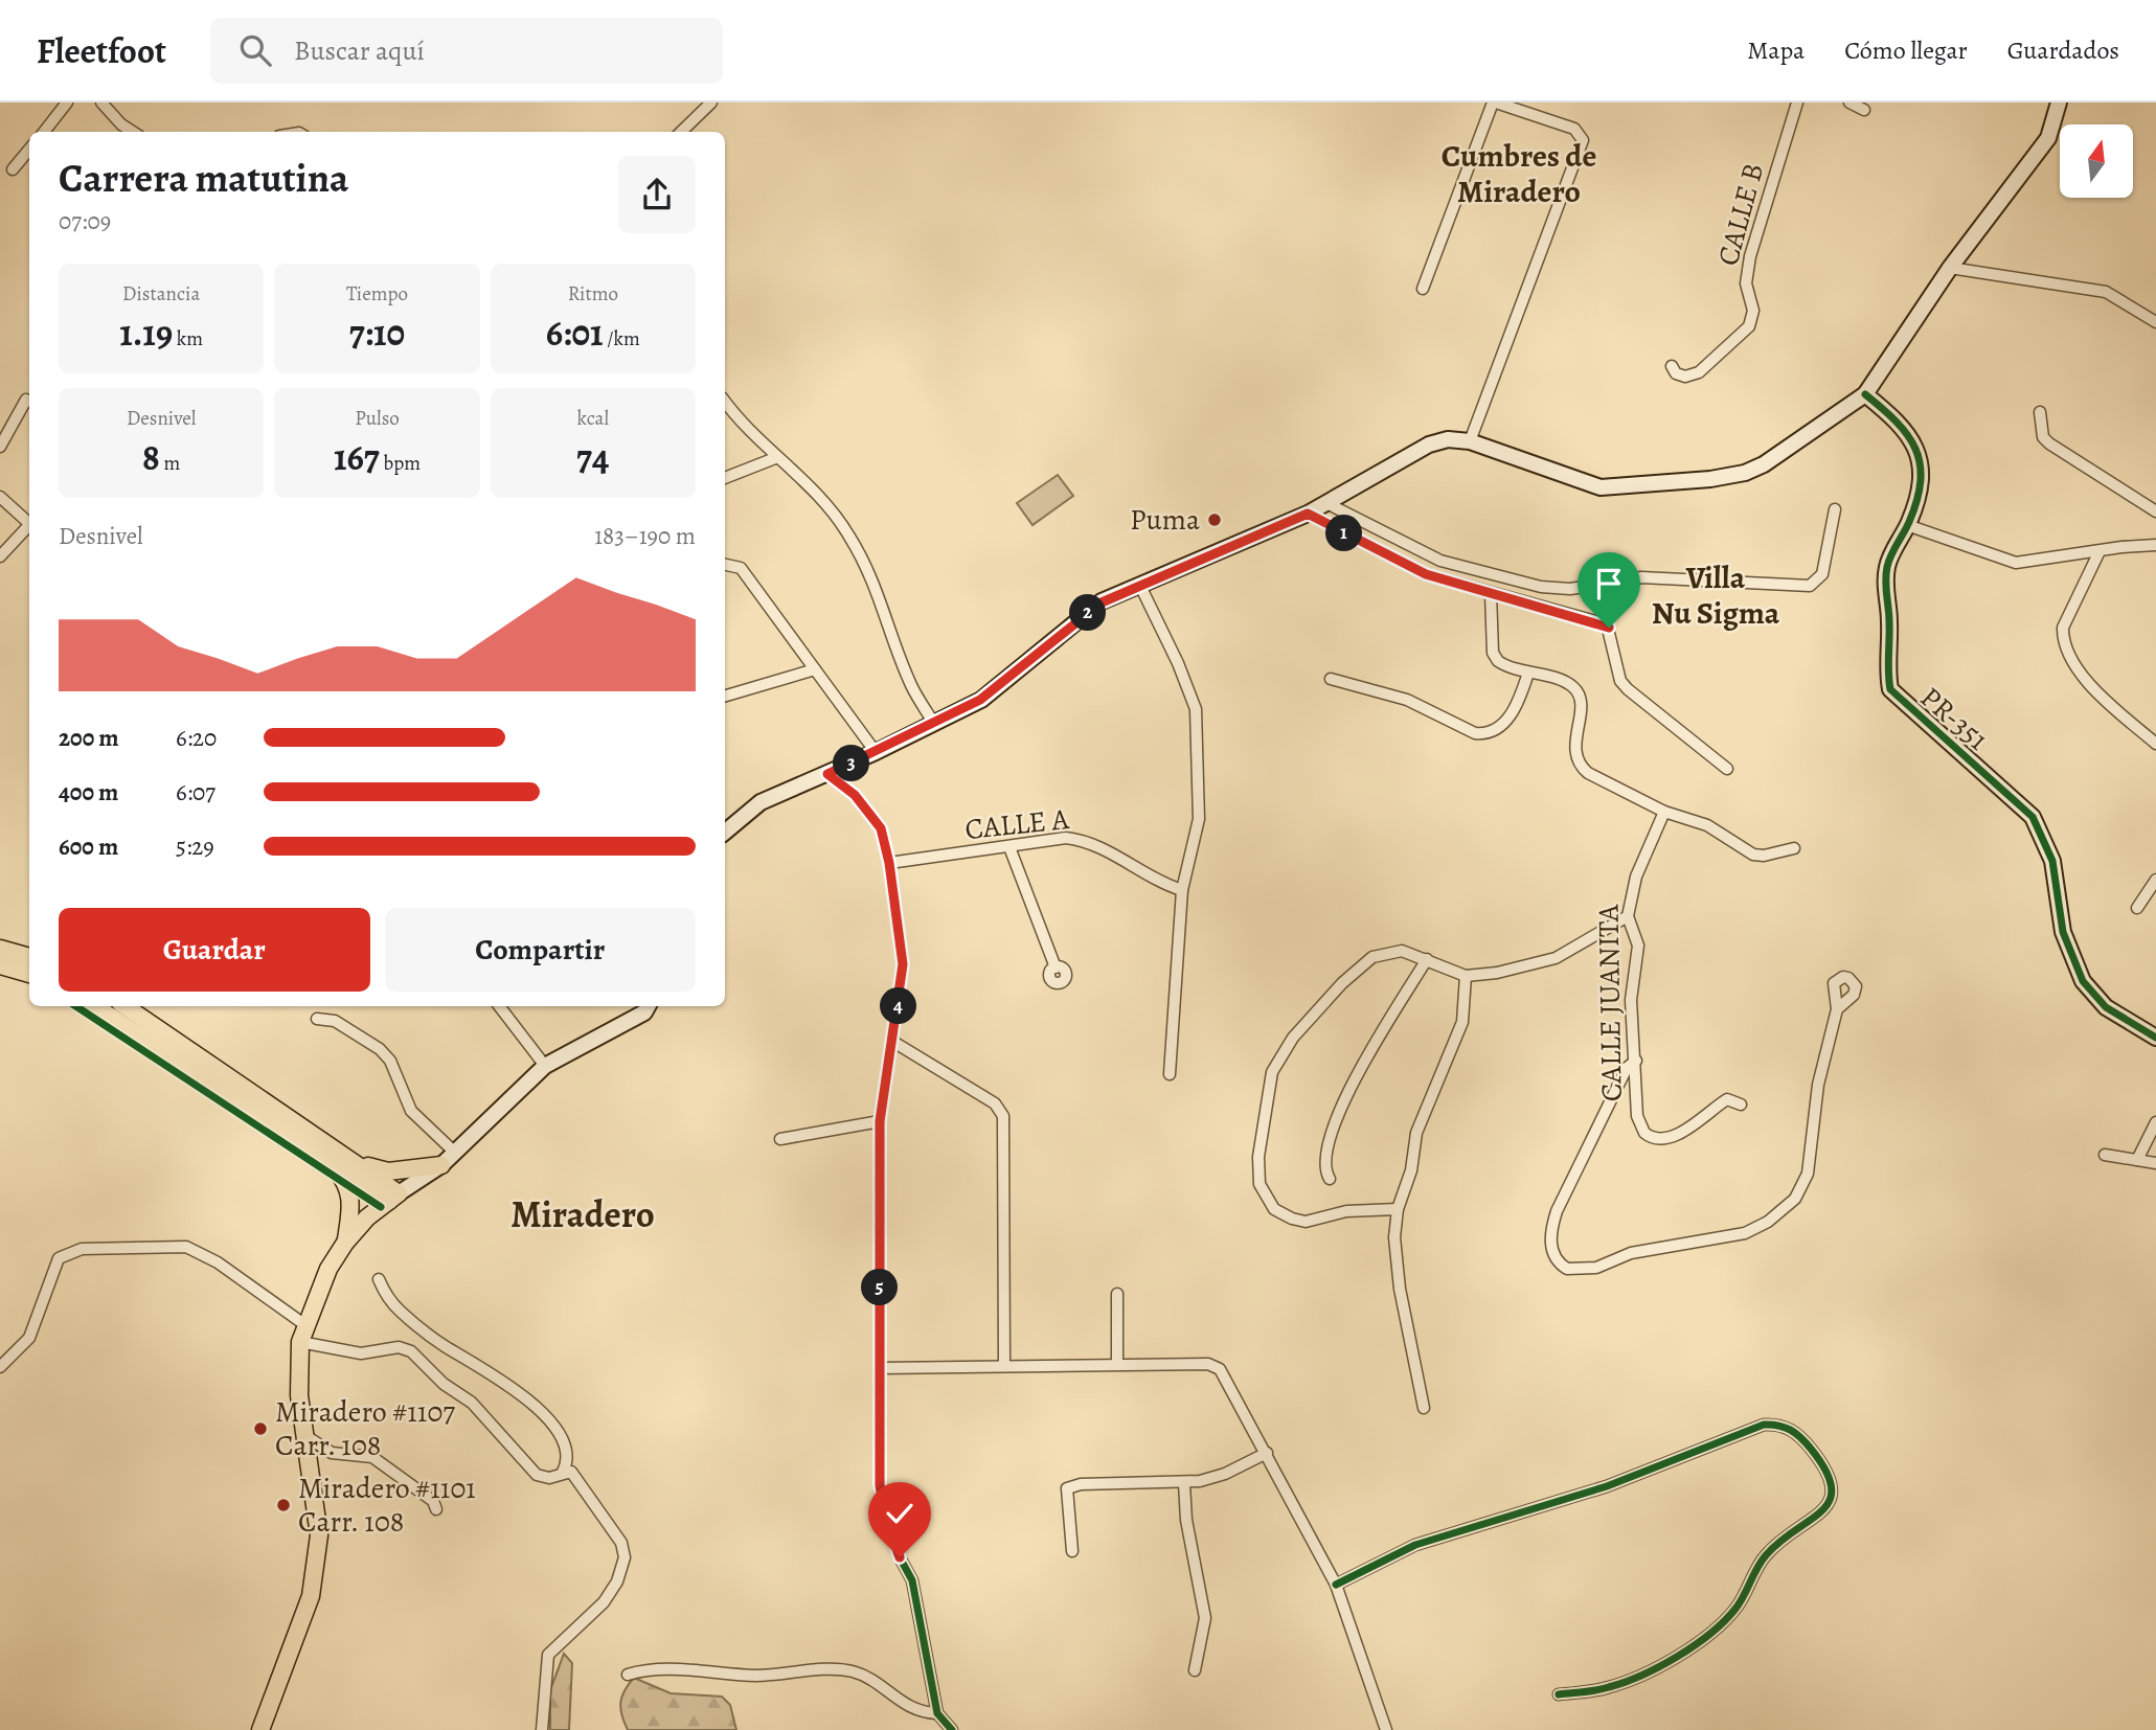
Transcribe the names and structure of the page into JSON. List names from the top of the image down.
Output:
{
  "streets": {
    "main road": ["PR-351"],
    "street": ["CALLE B", "CALLE A", "CALLE JUANITA"]
  },
  "districts": ["Cumbres de Miradero", "Villa Nu Sigma", "Miradero"],
  "places": ["Puma", "Miradero #1107 Carr. 108", "Miradero #1101 Carr. 108"],
  "north": "top",
  "page": {
    "header": "Fleetfoot",
    "search": "Buscar aquí",
    "nav": ["Mapa", "Cómo llegar", "Guardados"],
    "heading": ["Carrera matutina", "07:09"],
    "stats": [
      ["Distancia", "1.19 km"],
      ["Tiempo", "7:10"],
      ["Ritmo", "6:01 /km"],
      ["Desnivel", "8 m"],
      ["Pulso", "167 bpm"],
      ["kcal", "74"]
    ],
    "chart": ["Desnivel", "183–190 m"],
    "pins": [
      "1",
      "2",
      "3",
      "4",
      "5"
    ],
    "list": [
      {
        "name": "200 m",
        "note": "6:20"
      },
      {
        "name": "400 m",
        "note": "6:07"
      },
      {
        "name": "600 m",
        "note": "5:29"
      }
    ],
    "buttons": ["Guardar", "Compartir"]
  }
}
